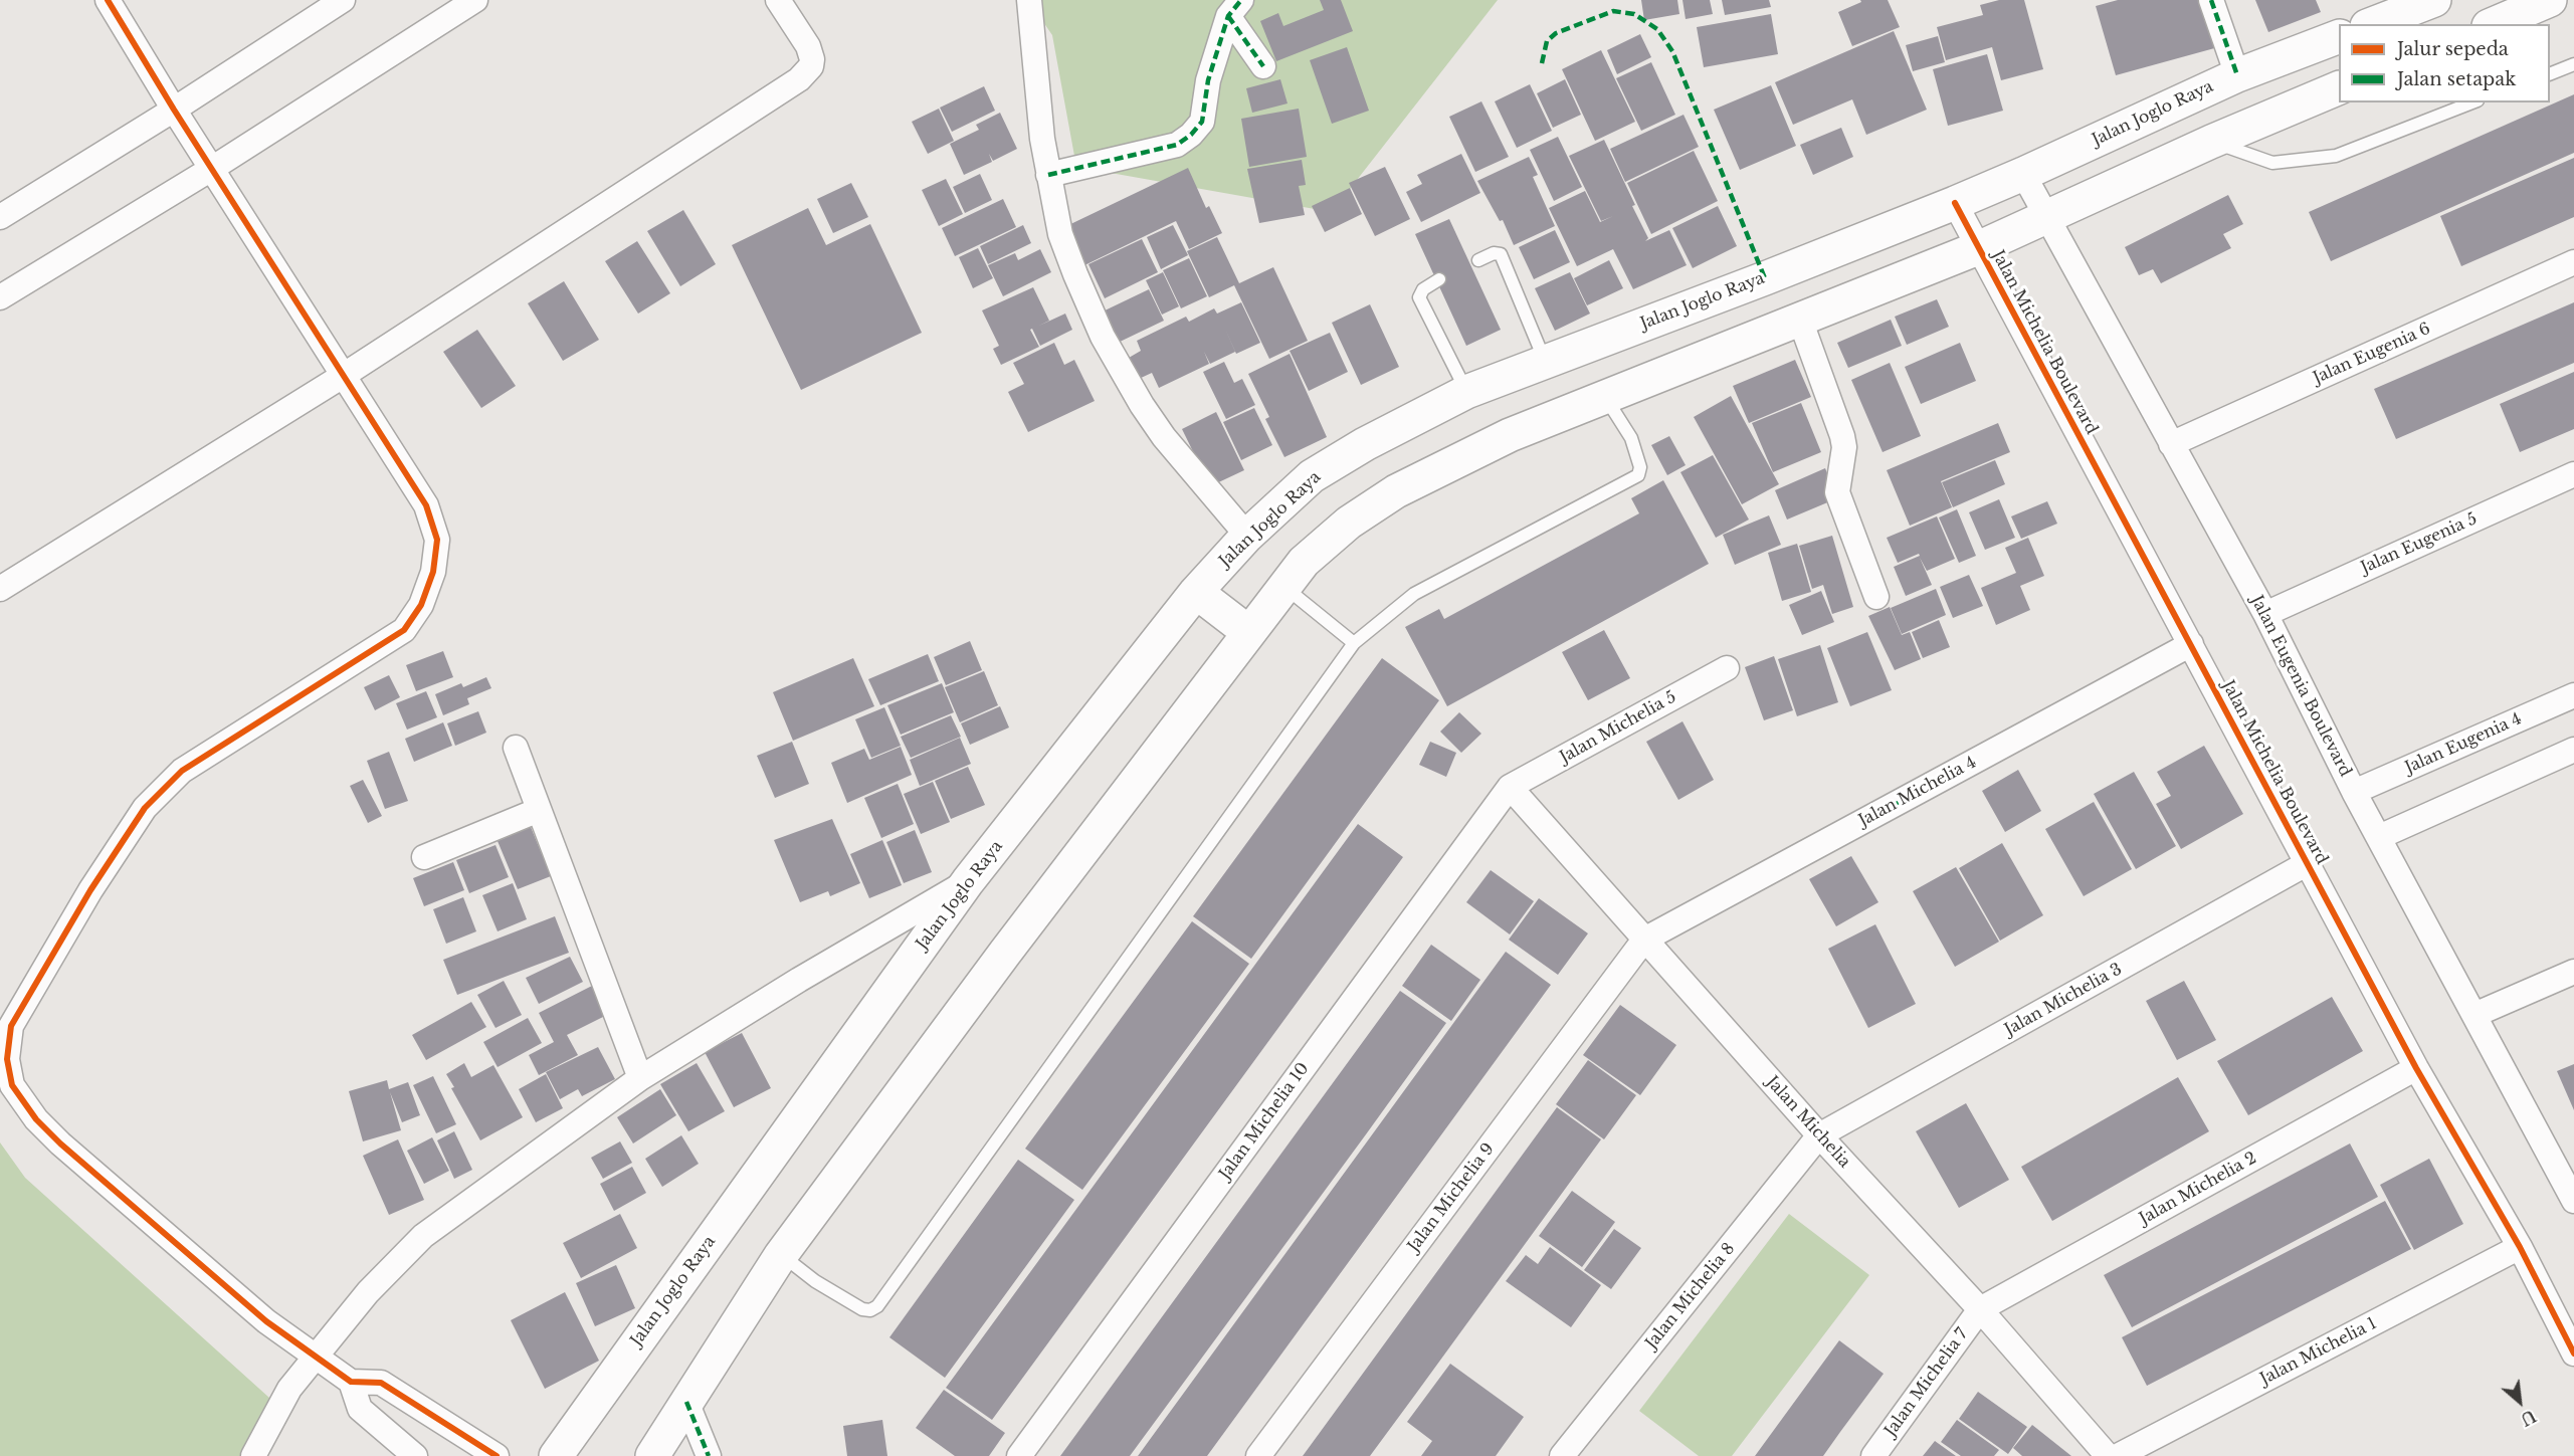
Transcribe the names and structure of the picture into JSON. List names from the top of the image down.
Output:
{
  "streets": {
    "main road": ["Jalan Joglo Raya"],
    "street": [
      "Jalan Michelia Boulevard",
      "Jalan Eugenia 6",
      "Jalan Eugenia 5",
      "Jalan Eugenia Boulevard",
      "Jalan Michelia 5",
      "Jalan Eugenia 4",
      "Jalan Michelia 4",
      "Jalan Michelia 3",
      "Jalan Michelia 10",
      "Jalan Michelia",
      "Jalan Michelia 2",
      "Jalan Michelia 9",
      "Jalan Michelia 8",
      "Jalan Michelia 1",
      "Jalan Michelia 7"
    ]
  },
  "crossings": [
    ["Jalan Joglo Raya", "Jalan Michelia Boulevard"],
    ["Jalan Joglo Raya", "Jalan Eugenia Boulevard"],
    ["Jalan Michelia Boulevard", "Jalan Michelia 4"],
    ["Jalan Michelia Boulevard", "Jalan Michelia 3"],
    ["Jalan Michelia Boulevard", "Jalan Michelia 2"],
    ["Jalan Michelia Boulevard", "Jalan Michelia 1"],
    ["Jalan Eugenia 6", "Jalan Eugenia Boulevard"],
    ["Jalan Eugenia 5", "Jalan Eugenia Boulevard"],
    ["Jalan Eugenia Boulevard", "Jalan Eugenia 4"],
    ["Jalan Michelia 5", "Jalan Michelia 10"],
    ["Jalan Michelia 5", "Jalan Michelia"],
    ["Jalan Michelia 4", "Jalan Michelia"],
    ["Jalan Michelia 4", "Jalan Michelia 9"],
    ["Jalan Michelia 3", "Jalan Michelia"],
    ["Jalan Michelia 3", "Jalan Michelia 8"],
    ["Jalan Michelia 10", "Jalan Michelia"],
    ["Jalan Michelia", "Jalan Michelia 2"],
    ["Jalan Michelia", "Jalan Michelia 9"],
    ["Jalan Michelia", "Jalan Michelia 8"],
    ["Jalan Michelia", "Jalan Michelia 7"],
    ["Jalan Michelia 2", "Jalan Michelia 7"]
  ],
  "legend": ["Jalur sepeda", "Jalan setapak"],
  "north": "bottom right"
}
